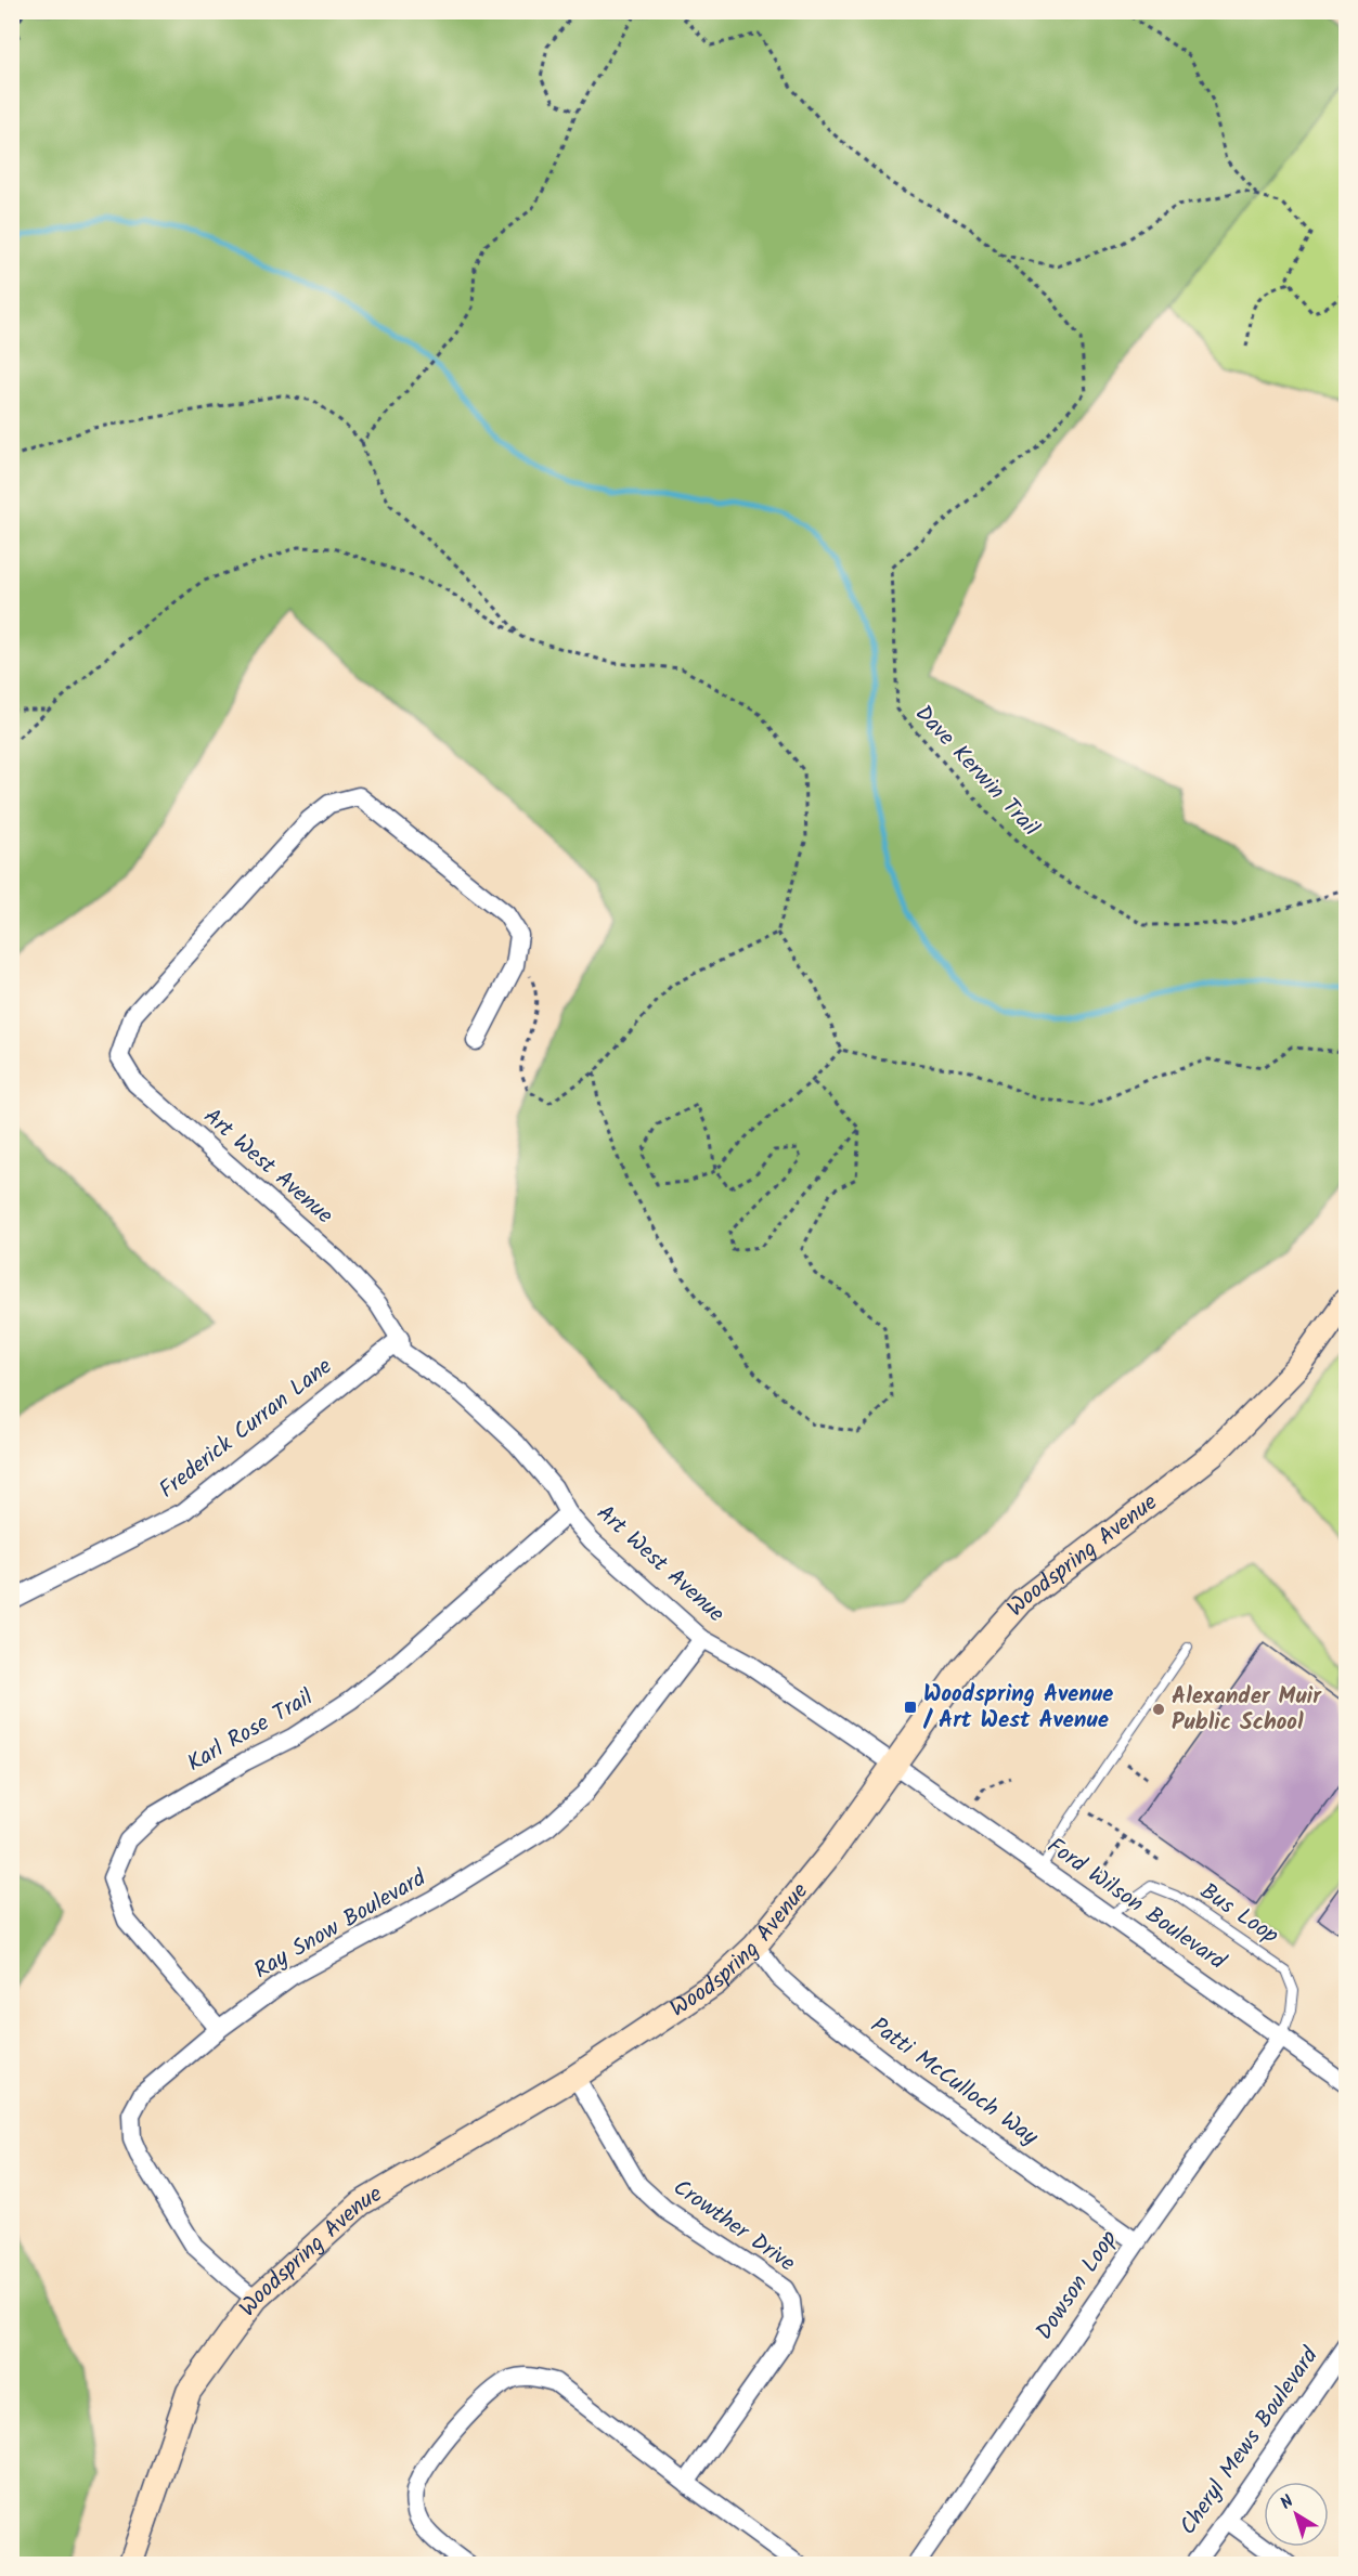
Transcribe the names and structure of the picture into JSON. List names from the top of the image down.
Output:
{
  "streets": {
    "street": [
      "Art West Avenue",
      "Frederick Curran Lane",
      "Woodspring Avenue",
      "Karl Rose Trail",
      "Ford Wilson Boulevard",
      "Ray Snow Boulevard",
      "Patti McCulloch Way",
      "Crowther Drive",
      "Dowson Loop",
      "Cheryl Mews Boulevard"
    ],
    "lane": ["Bus Loop"],
    "path": ["Dave Kerwin Trail"]
  },
  "crossings": [
    ["Art West Avenue", "Frederick Curran Lane"],
    ["Art West Avenue", "Woodspring Avenue"],
    ["Art West Avenue", "Karl Rose Trail"],
    ["Art West Avenue", "Ford Wilson Boulevard"],
    ["Art West Avenue", "Ray Snow Boulevard"],
    ["Woodspring Avenue", "Ford Wilson Boulevard"],
    ["Woodspring Avenue", "Ray Snow Boulevard"],
    ["Woodspring Avenue", "Patti McCulloch Way"],
    ["Woodspring Avenue", "Crowther Drive"],
    ["Karl Rose Trail", "Ray Snow Boulevard"],
    ["Ford Wilson Boulevard", "Bus Loop"],
    ["Ford Wilson Boulevard", "Dowson Loop"],
    ["Bus Loop", "Dowson Loop"],
    ["Patti McCulloch Way", "Dowson Loop"]
  ],
  "places": {
    "transit": ["Woodspring Avenue / Art West Avenue"],
    "other": ["Alexander Muir Public School"]
  },
  "north": "top left"
}
